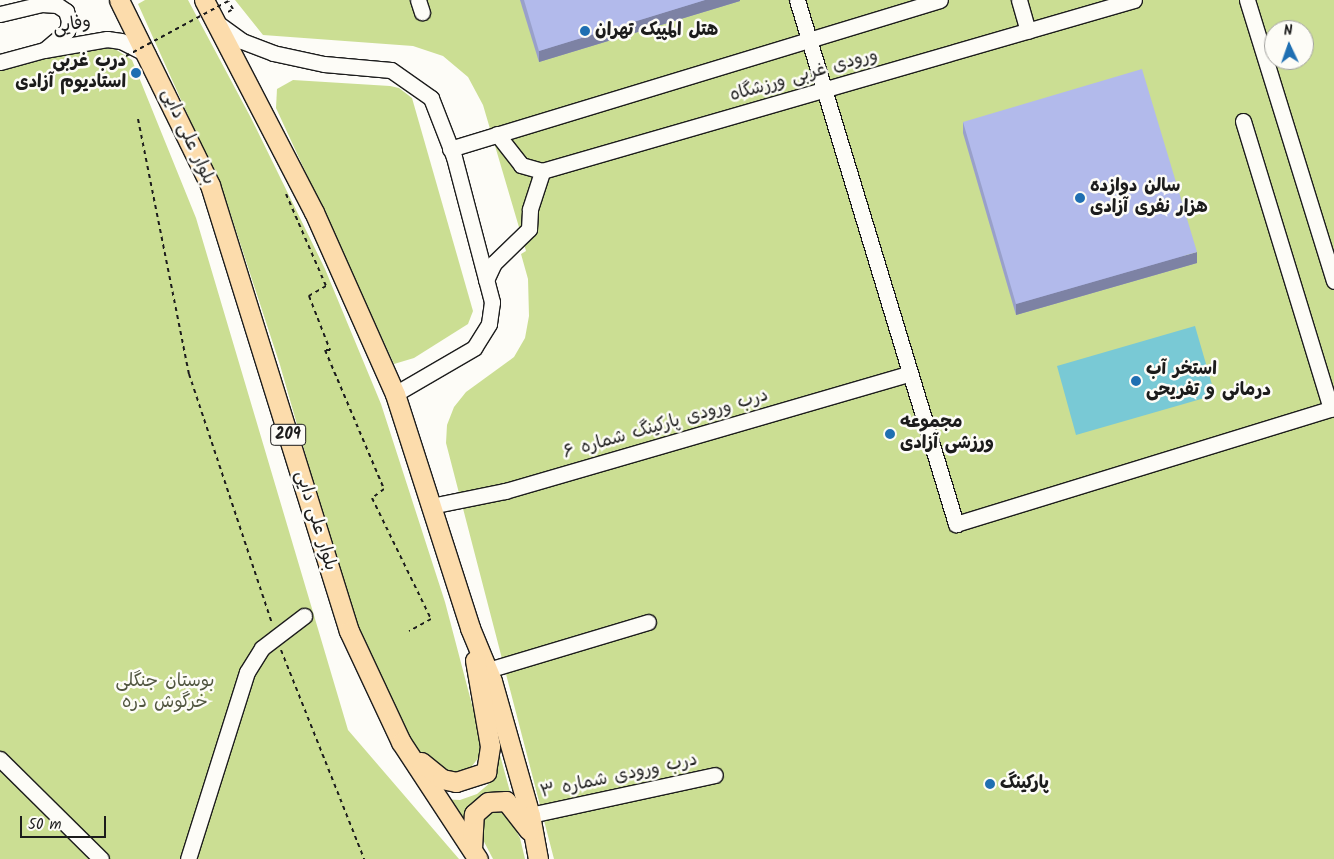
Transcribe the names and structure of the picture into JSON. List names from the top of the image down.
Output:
{
  "streets": {
    "main road": ["بلوار علی دایی", "209"],
    "street": [
      "وفایی",
      "ورودی غربی ورزشگاه",
      "درب ورودی پارکینگ شماره ۶",
      "درب ورودی شماره ۳"
    ]
  },
  "crossings": [
    ["وفایی", "بلوار علی دایی"]
  ],
  "parks": ["بوستان جنگلی خرگوش دره"],
  "places": [
    "هتل المپیک تهران",
    "درب غربی استادیوم آزادی",
    "سالن دوازده هزار نفری آزادی",
    "استخر آب درمانی و تفریحی",
    "مجموعه ورزشی آزادی",
    "پارکینگ"
  ],
  "scale_bar": "50 m",
  "north": "top"
}
